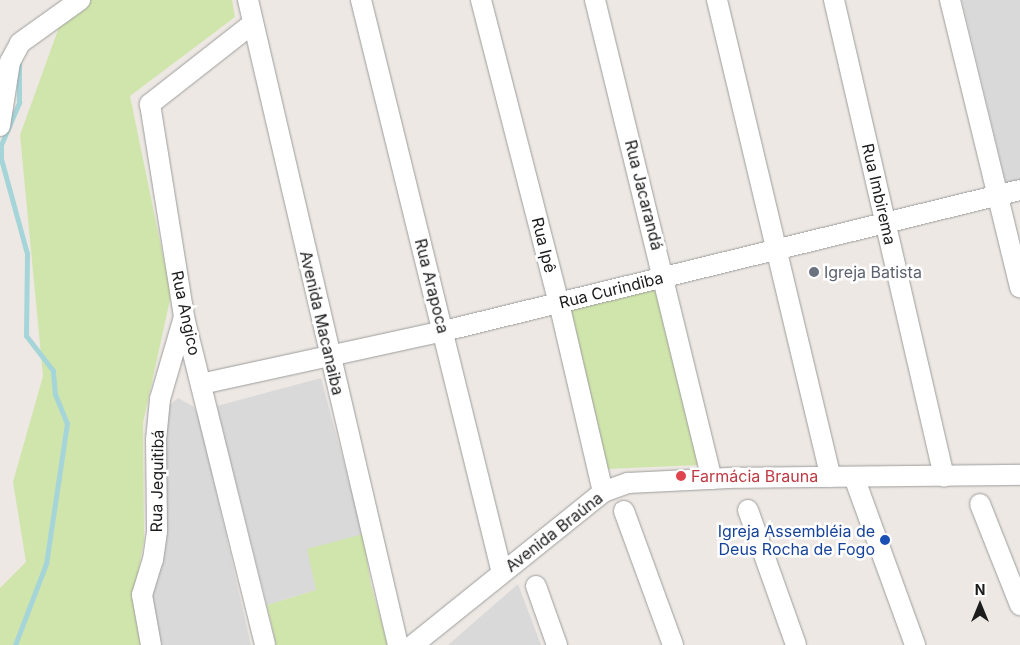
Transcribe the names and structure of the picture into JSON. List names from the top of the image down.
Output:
{
  "streets": {
    "street": [
      "Rua Imbirema",
      "Rua Jacarandá",
      "Rua Ipê",
      "Rua Arapoca",
      "Rua Curindiba",
      "Rua Angico",
      "Avenida Macanaiba",
      "Rua Jequitibá",
      "Avenida Braúna"
    ]
  },
  "crossings": [
    ["Rua Imbirema", "Rua Curindiba"],
    ["Rua Imbirema", "Avenida Braúna"],
    ["Rua Jacarandá", "Rua Curindiba"],
    ["Rua Jacarandá", "Avenida Braúna"],
    ["Rua Ipê", "Rua Curindiba"],
    ["Rua Ipê", "Avenida Braúna"],
    ["Rua Arapoca", "Rua Curindiba"],
    ["Rua Arapoca", "Avenida Braúna"],
    ["Rua Curindiba", "Rua Angico"],
    ["Rua Curindiba", "Avenida Macanaiba"],
    ["Rua Angico", "Avenida Macanaiba"],
    ["Rua Angico", "Rua Jequitibá"]
  ],
  "places": ["Igreja Batista", "Farmácia Brauna", "Igreja Assembléia de Deus Rocha de Fogo"],
  "north": "top"
}
